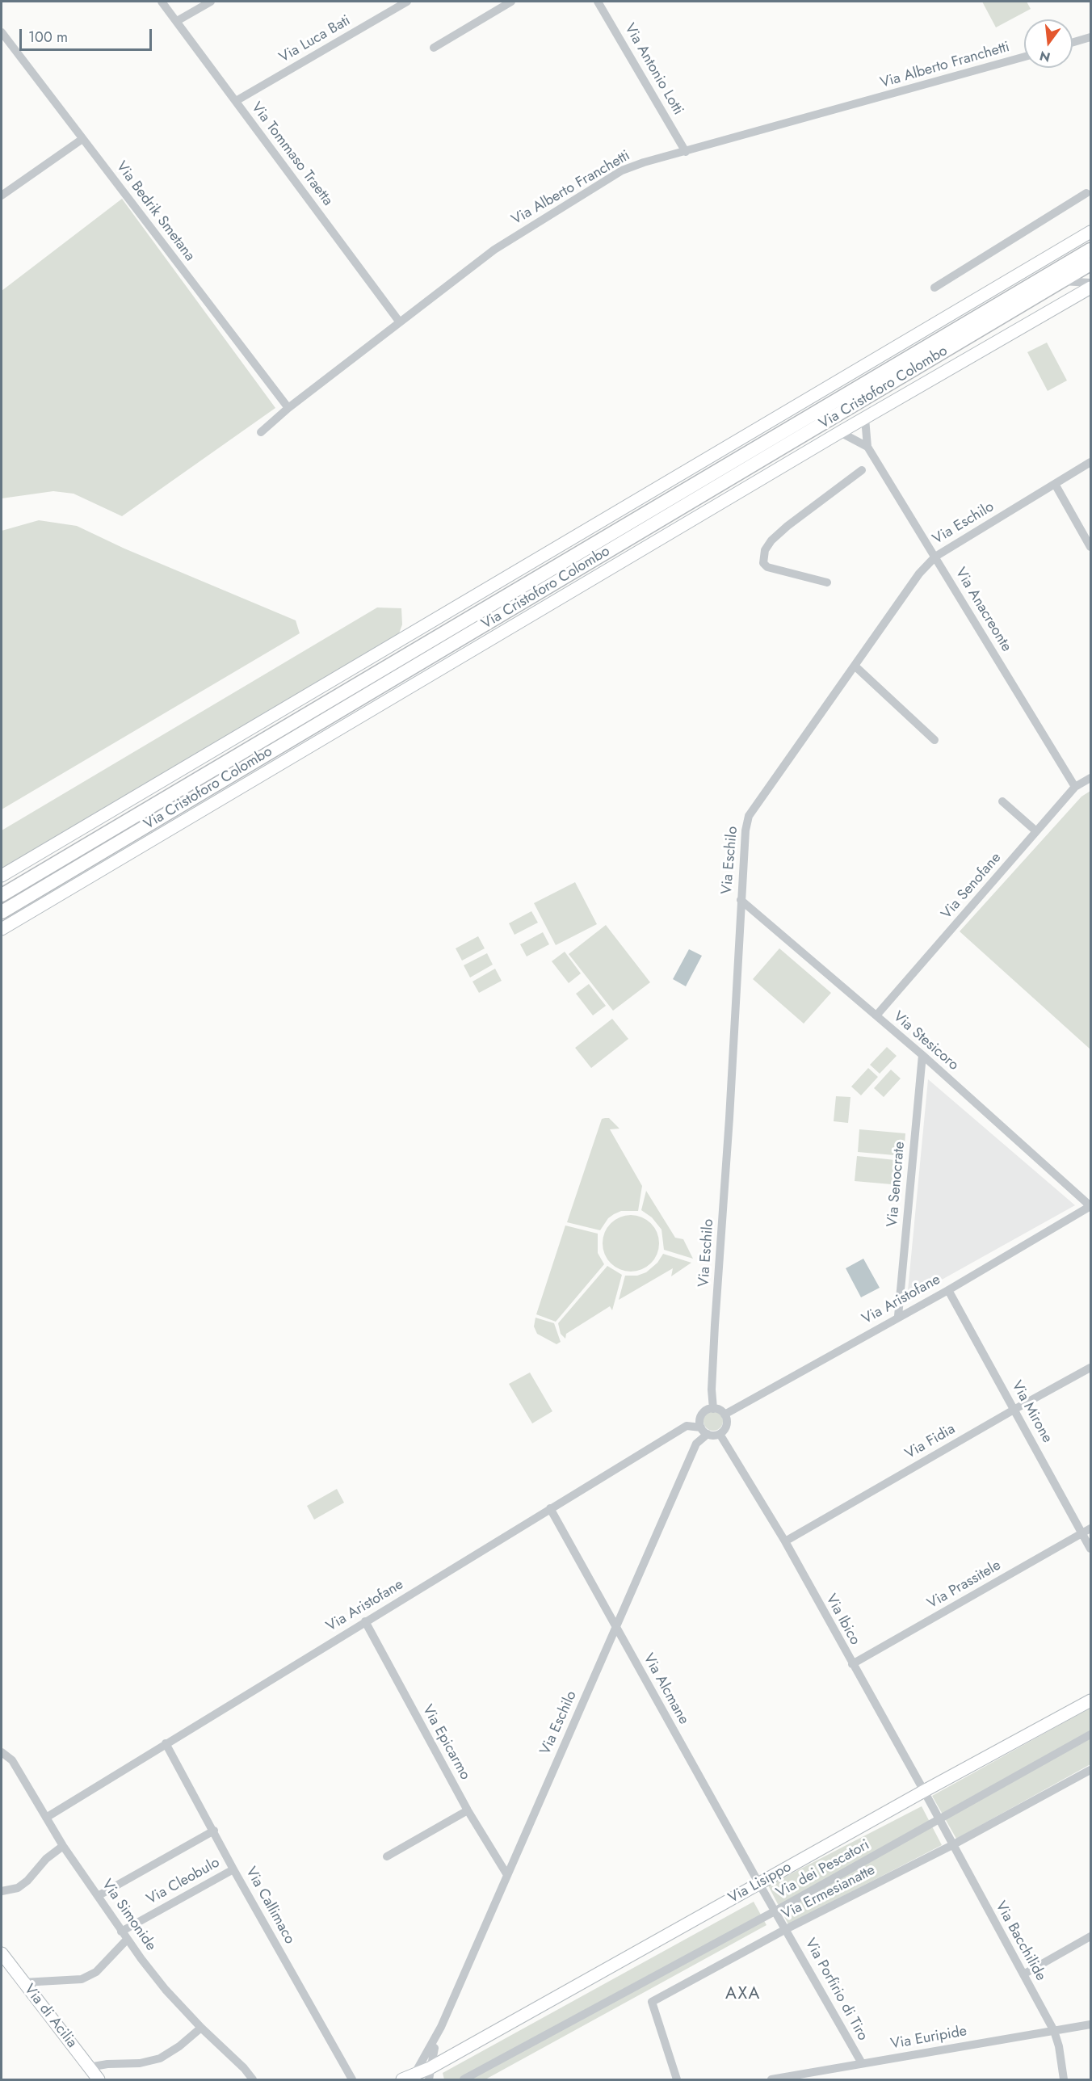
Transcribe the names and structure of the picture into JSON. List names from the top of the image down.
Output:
{
  "streets": {
    "main road": ["Via Cristoforo Colombo"],
    "street": [
      "Via Luca Bati",
      "Via Alberto Franchetti",
      "Via Antonio Lotti",
      "Via Tommaso Traetta",
      "Via Bedrik Smetana",
      "Via Eschilo",
      "Via Anacreonte",
      "Via Senofane",
      "Via Stesicoro",
      "Via Senocrate",
      "Via Aristofane",
      "Via Mirone",
      "Via Fidia",
      "Via Prassitele",
      "Via Ibico",
      "Via Alcmane",
      "Via Epicarmo",
      "Via dei Pescatori",
      "Via Cleobulo",
      "Via Lisippo",
      "Via Ermesianatte",
      "Via Callimaco",
      "Via Simonide",
      "Via Bacchilide",
      "Via Porfirio di Tiro",
      "Via di Acilia",
      "Via Euripide"
    ]
  },
  "crossings": [
    ["Via Luca Bati", "Via Tommaso Traetta"],
    ["Via Alberto Franchetti", "Via Antonio Lotti"],
    ["Via Alberto Franchetti", "Via Tommaso Traetta"],
    ["Via Alberto Franchetti", "Via Bedrik Smetana"],
    ["Via Cristoforo Colombo", "Via Anacreonte"],
    ["Via Eschilo", "Via Anacreonte"],
    ["Via Eschilo", "Via Stesicoro"],
    ["Via Eschilo", "Via Aristofane"],
    ["Via Eschilo", "Via Ibico"],
    ["Via Eschilo", "Via Alcmane"],
    ["Via Eschilo", "Via Epicarmo"],
    ["Via Anacreonte", "Via Senofane"],
    ["Via Senofane", "Via Stesicoro"],
    ["Via Stesicoro", "Via Senocrate"],
    ["Via Stesicoro", "Via Aristofane"],
    ["Via Senocrate", "Via Aristofane"],
    ["Via Aristofane", "Via Mirone"],
    ["Via Aristofane", "Via Ibico"],
    ["Via Aristofane", "Via Alcmane"],
    ["Via Aristofane", "Via Epicarmo"],
    ["Via Aristofane", "Via Callimaco"],
    ["Via Aristofane", "Via Simonide"],
    ["Via Mirone", "Via Fidia"],
    ["Via Mirone", "Via Prassitele"],
    ["Via Fidia", "Via Ibico"],
    ["Via Prassitele", "Via Ibico"],
    ["Via Ibico", "Via dei Pescatori"],
    ["Via Ibico", "Via Lisippo"],
    ["Via Ibico", "Via Bacchilide"],
    ["Via Alcmane", "Via dei Pescatori"],
    ["Via Alcmane", "Via Lisippo"],
    ["Via Alcmane", "Via Porfirio di Tiro"],
    ["Via dei Pescatori", "Via Bacchilide"],
    ["Via dei Pescatori", "Via Porfirio di Tiro"],
    ["Via Cleobulo", "Via Callimaco"],
    ["Via Cleobulo", "Via Simonide"],
    ["Via Ermesianatte", "Via Bacchilide"],
    ["Via Ermesianatte", "Via Porfirio di Tiro"],
    ["Via Bacchilide", "Via Euripide"],
    ["Via Porfirio di Tiro", "Via Euripide"]
  ],
  "districts": ["AXA"],
  "scale_bar": "100 m",
  "north": "bottom"
}
